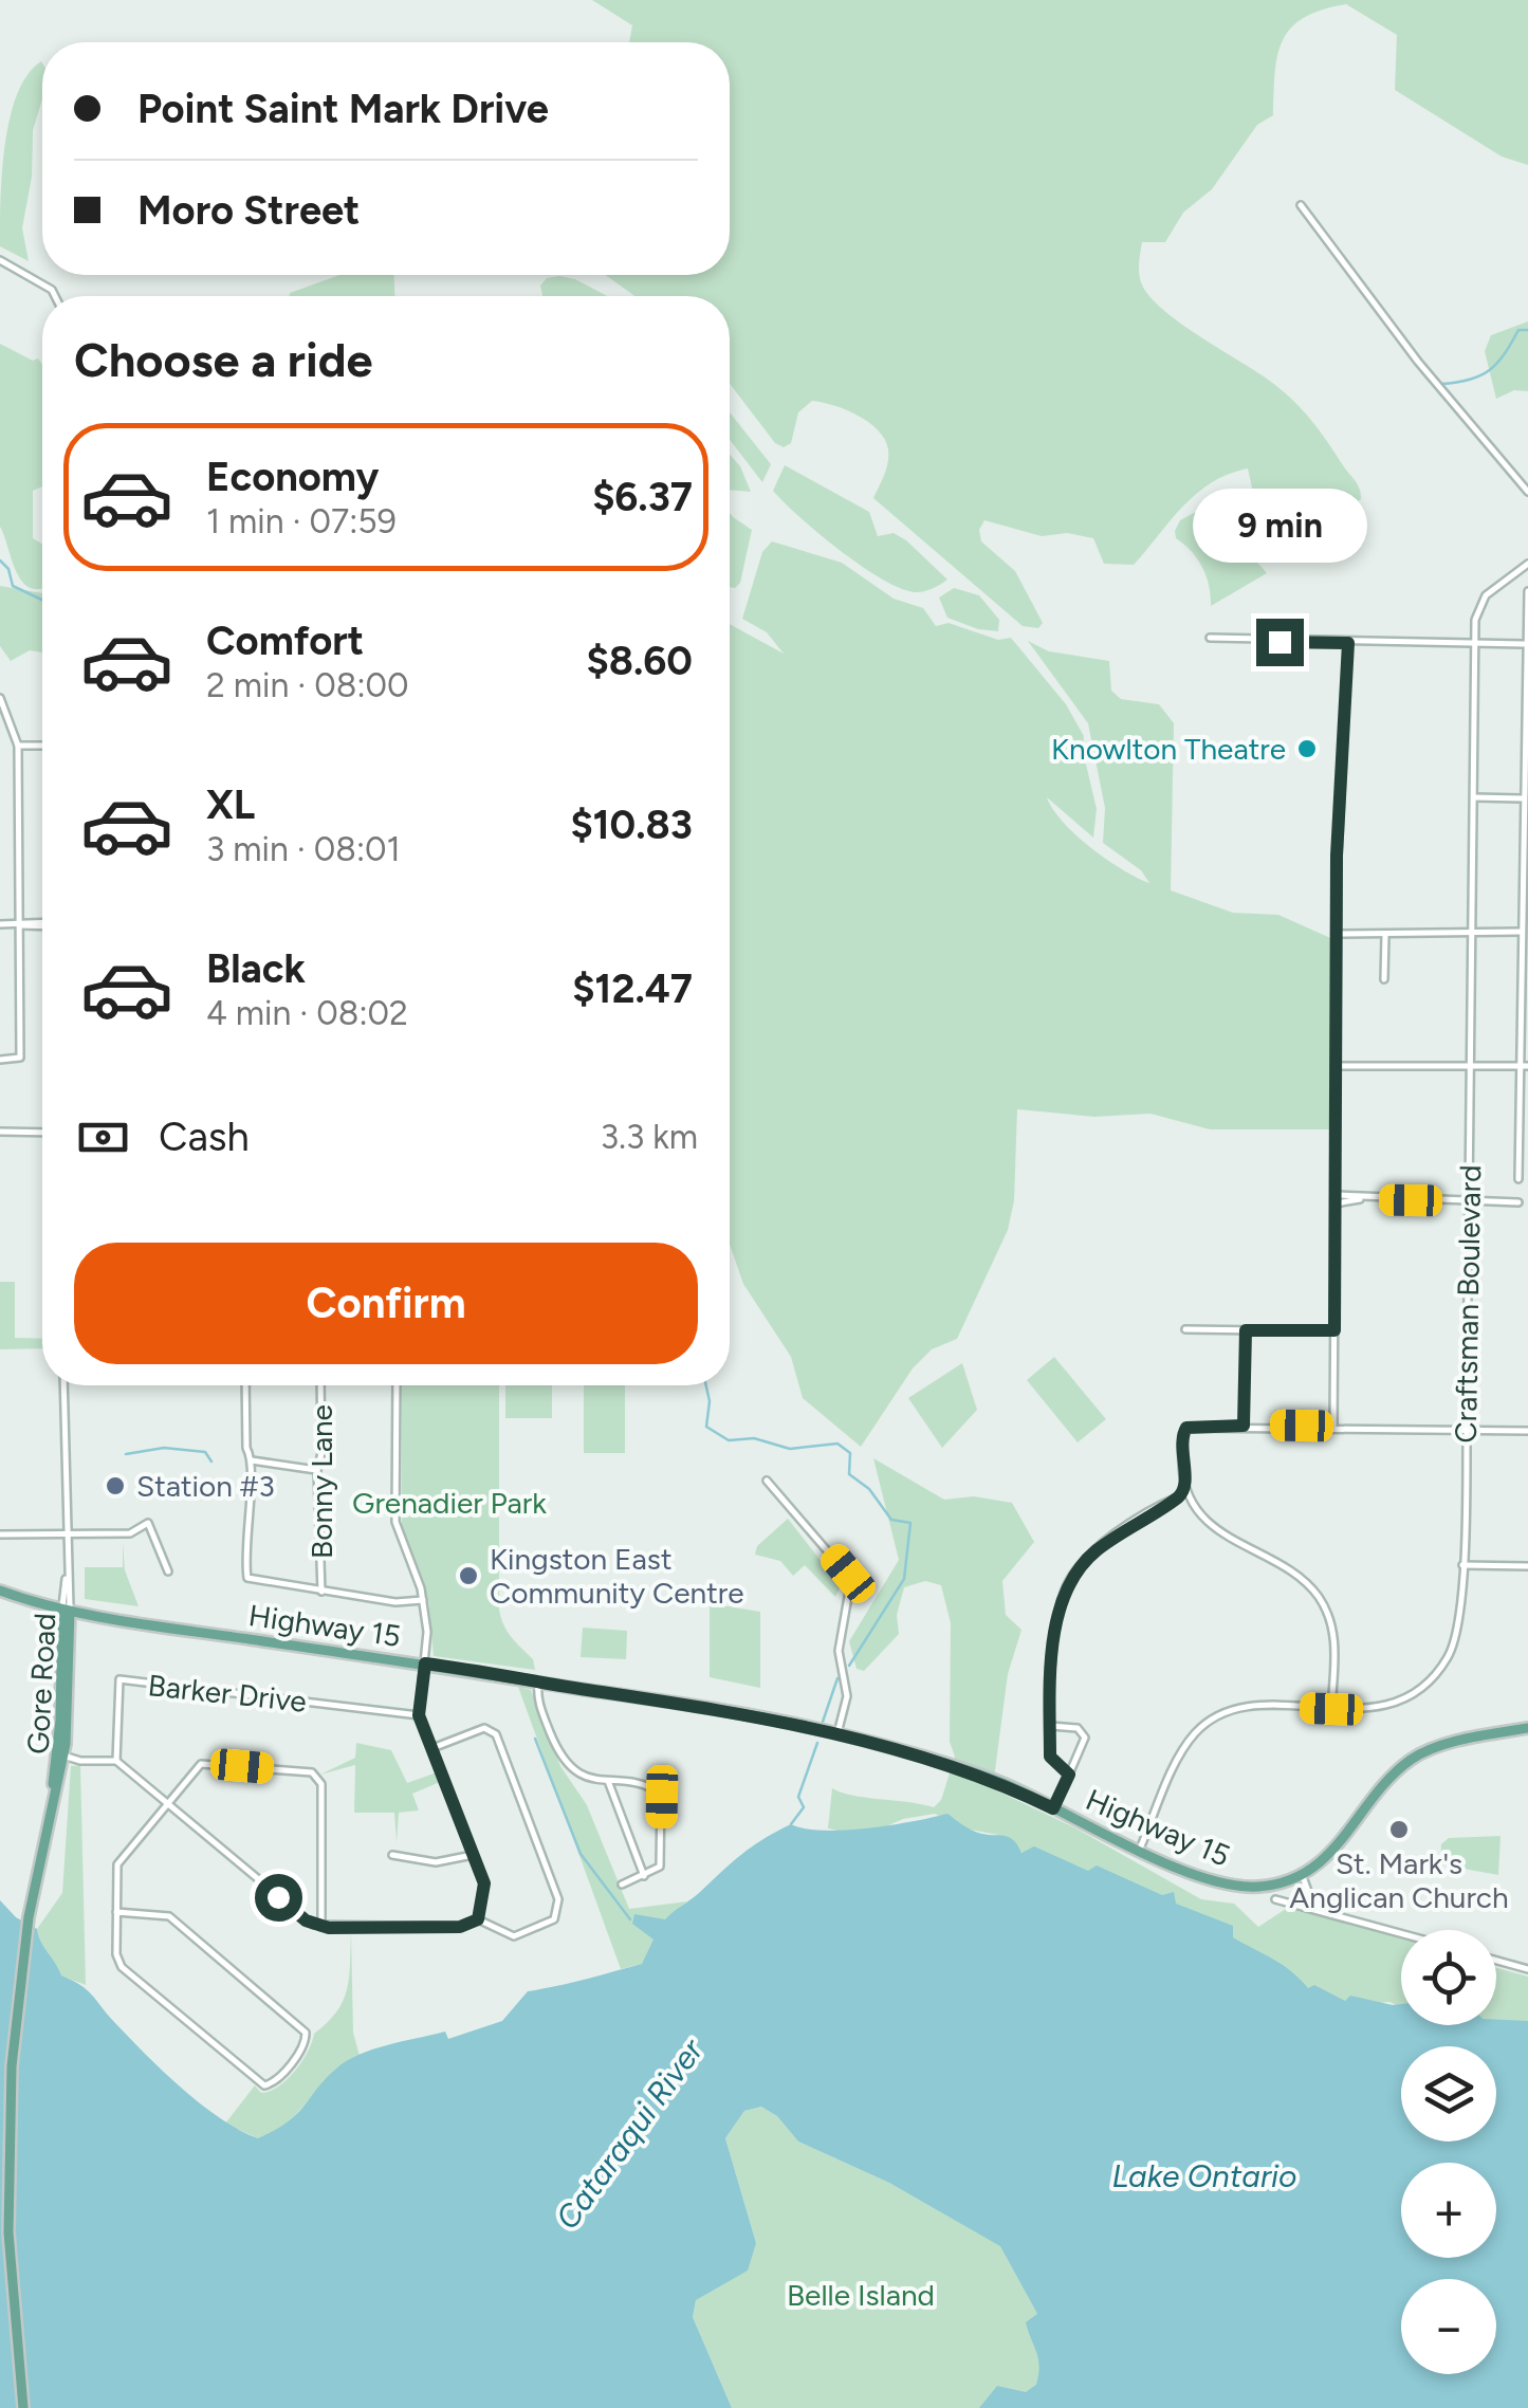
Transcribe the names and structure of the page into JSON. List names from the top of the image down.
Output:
{
  "streets": {
    "main road": ["Highway 15", "Gore Road"],
    "street": ["Craftsman Boulevard", "Bonny Lane", "Barker Drive"]
  },
  "crossings": [
    ["Craftsman Boulevard", "Highway 15"],
    ["Highway 15", "Gore Road"]
  ],
  "water": ["Cataraqui River", "Lake Ontario"],
  "parks": ["Grenadier Park", "Belle Island"],
  "places": [
    "Knowlton Theatre",
    "Station #3",
    "Kingston East Community Centre",
    "St. Mark's Anglican Church"
  ],
  "page": {
    "banner": ["Point Saint Mark Drive", "Moro Street"],
    "heading": "Choose a ride",
    "list": [
      {
        "name": "Economy",
        "note": "1 min · 07:59",
        "value": "$6.37"
      },
      {
        "name": "Comfort",
        "note": "2 min · 08:00",
        "value": "$8.60"
      },
      {
        "name": "XL",
        "note": "3 min · 08:01",
        "value": "$10.83"
      },
      {
        "name": "Black",
        "note": "4 min · 08:02",
        "value": "$12.47"
      }
    ],
    "bubble": "9 min",
    "pay": ["Cash", "3.3 km"],
    "buttons": "Confirm",
    "map_buttons": ["+", "−"]
  }
}
